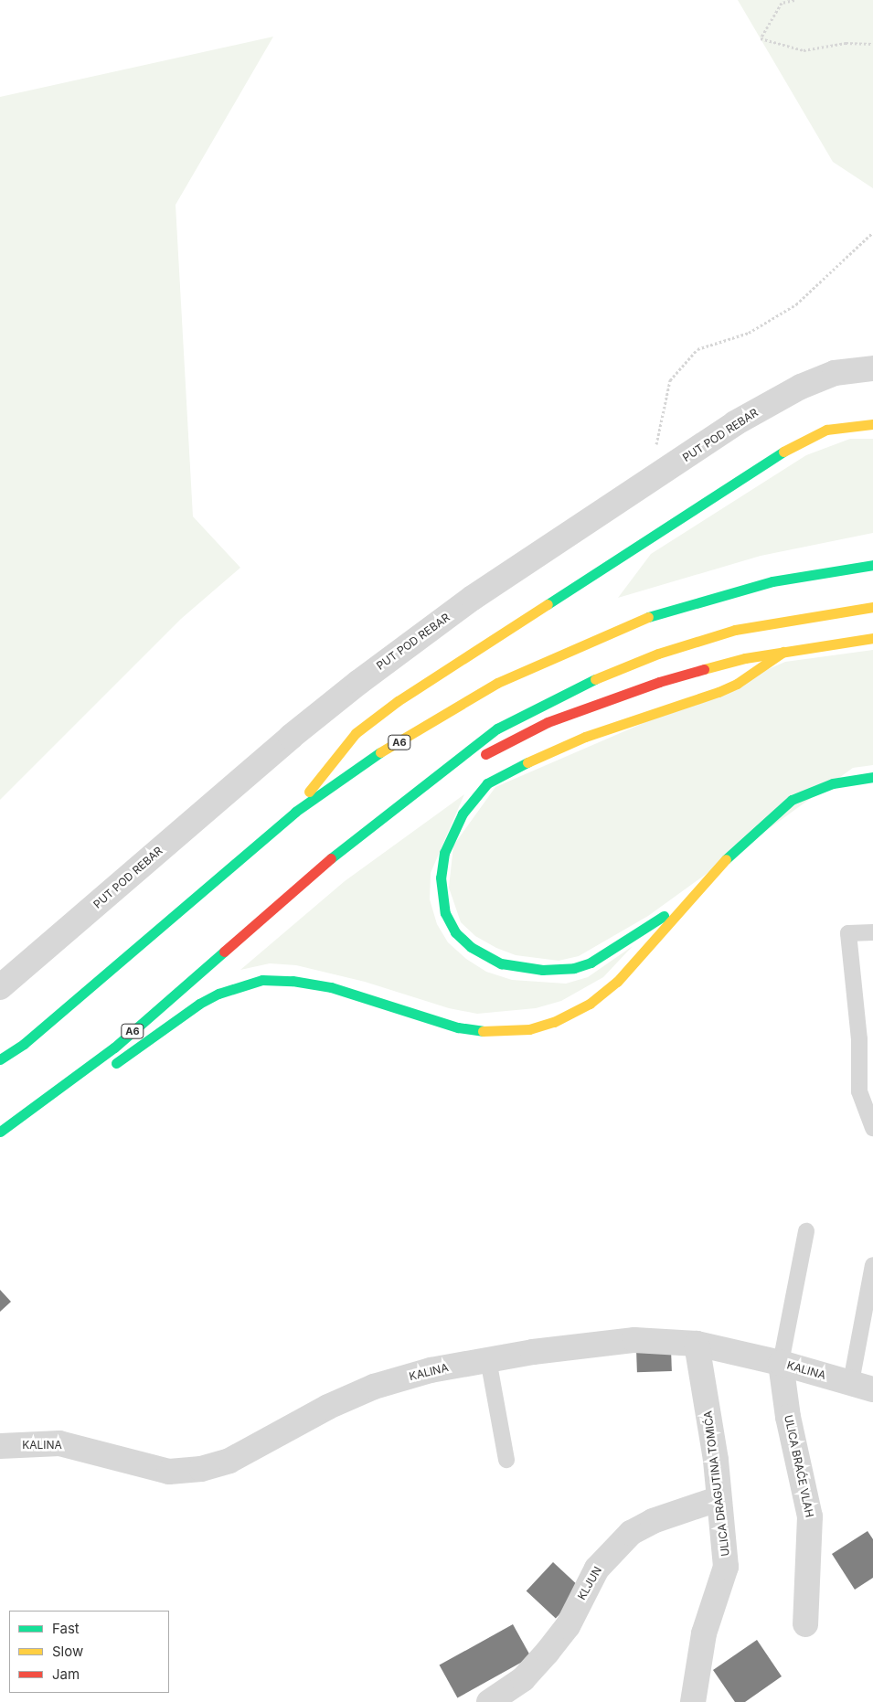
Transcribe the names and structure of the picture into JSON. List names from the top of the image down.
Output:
{
  "streets": {
    "highway": ["A6"],
    "street": [
      "PUT POD REBAR",
      "KALINA",
      "ULICA BRAĆE VLAH",
      "ULICA DRAGUTINA TOMIĆA",
      "KLJUN"
    ]
  },
  "crossings": [
    ["KALINA", "ULICA BRAĆE VLAH"],
    ["KALINA", "ULICA DRAGUTINA TOMIĆA"],
    ["ULICA DRAGUTINA TOMIĆA", "KLJUN"]
  ],
  "legend": ["Fast", "Slow", "Jam"]
}
